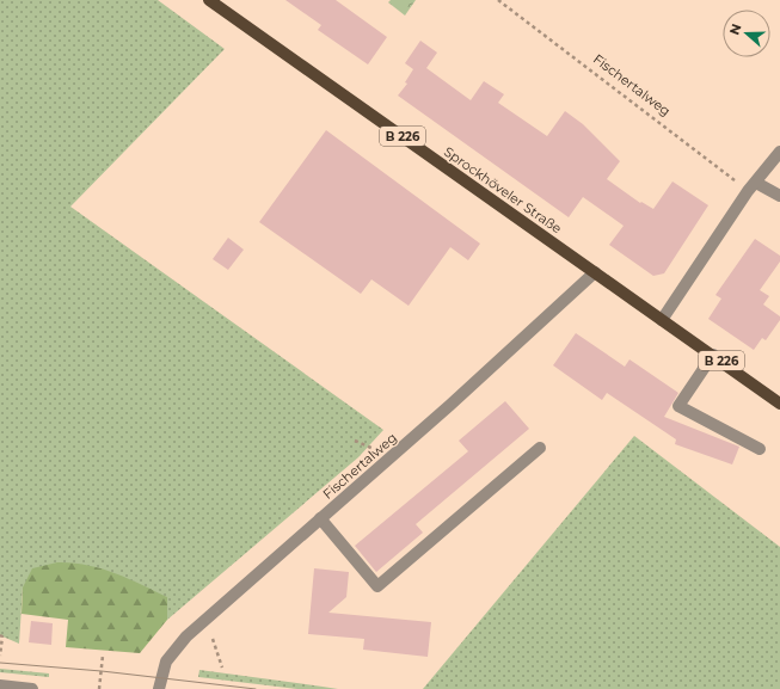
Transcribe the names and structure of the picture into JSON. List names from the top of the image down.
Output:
{
  "streets": {
    "main road": ["B 226", "Sprockhöveler Straße"],
    "street": ["Fischertalweg"]
  },
  "crossings": [
    ["Fischertalweg", "Sprockhöveler Straße"]
  ],
  "north": "left"
}
